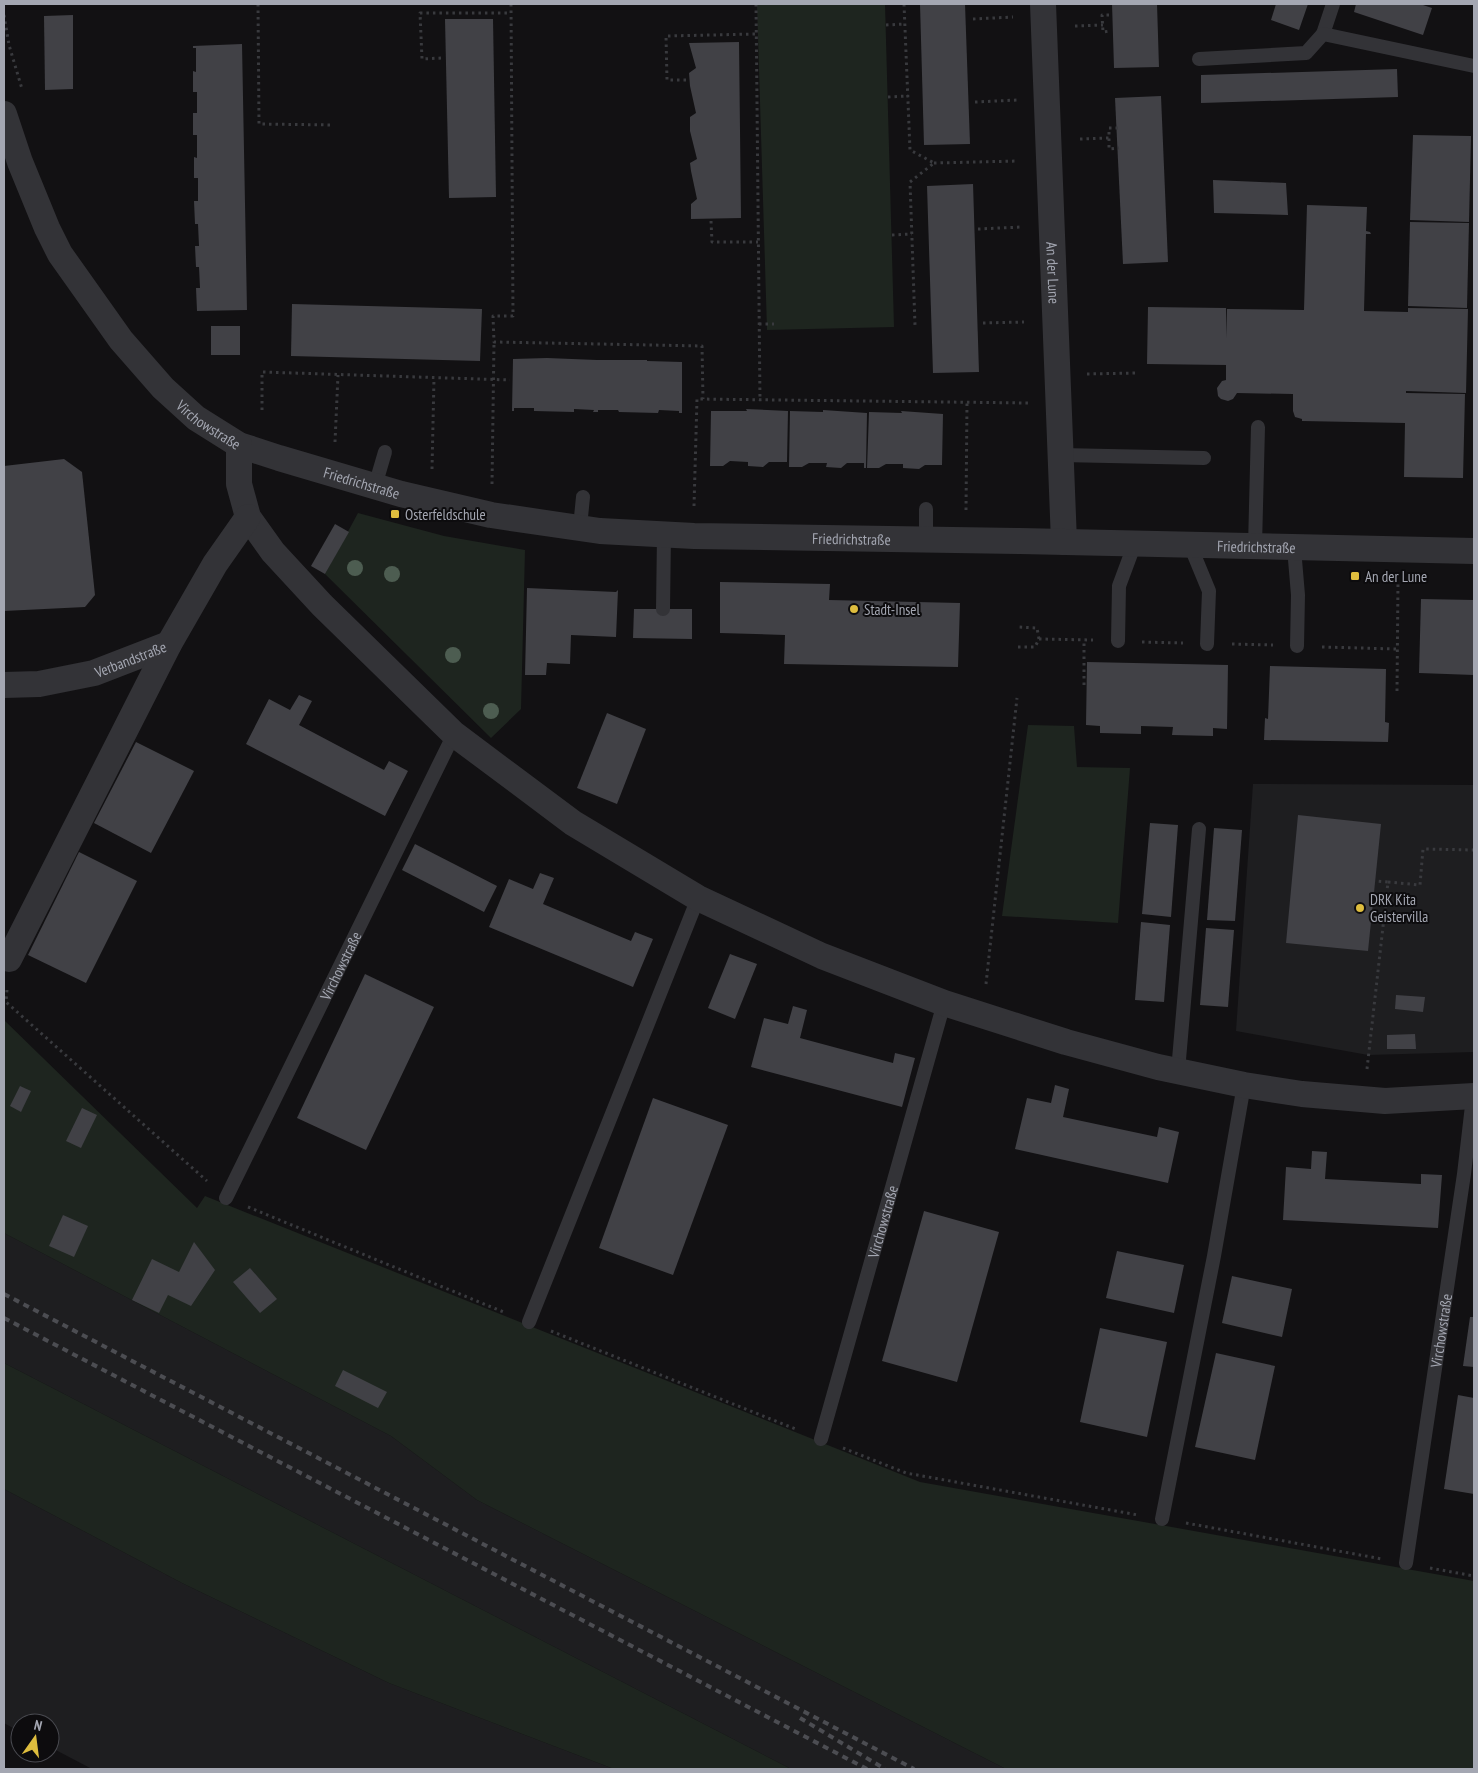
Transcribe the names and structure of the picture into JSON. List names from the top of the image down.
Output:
{
  "streets": {
    "street": [
      "An der Lune",
      "Virchowstraße",
      "Friedrichstraße",
      "Verbandstraße"
    ]
  },
  "crossings": [
    ["An der Lune", "Friedrichstraße"],
    ["Virchowstraße", "Friedrichstraße"],
    ["Virchowstraße", "Verbandstraße"]
  ],
  "places": {
    "transit": ["Osterfeldschule", "An der Lune"],
    "other": ["Stadt-Insel", "DRK Kita Geistervilla"]
  },
  "north": "top"
}
